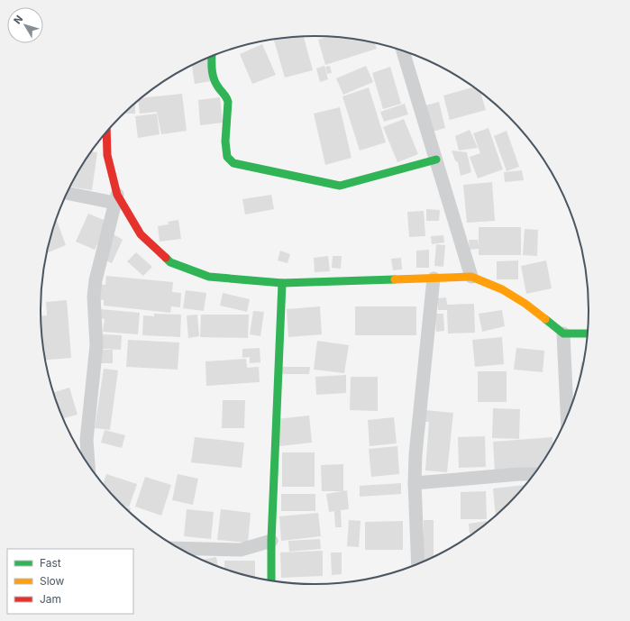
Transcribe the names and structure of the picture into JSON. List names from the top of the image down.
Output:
{
  "legend": ["Fast", "Slow", "Jam"],
  "north": "top left"
}
